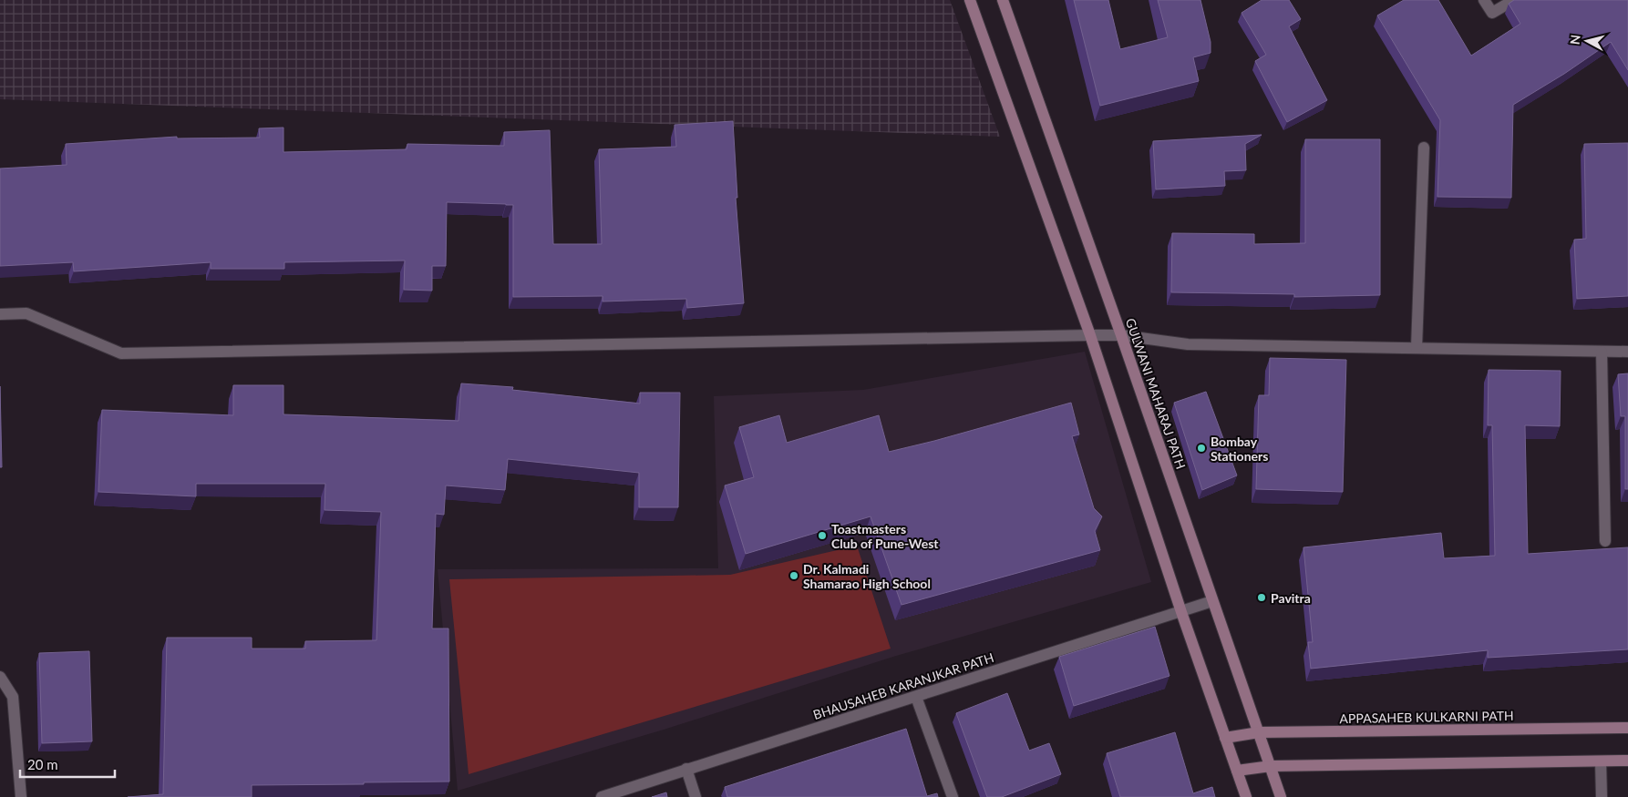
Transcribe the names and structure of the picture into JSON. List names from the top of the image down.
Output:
{
  "streets": {
    "street": ["GULWANI MAHARAJ PATH", "BHAUSAHEB KARANJKAR PATH", "APPASAHEB KULKARNI PATH"]
  },
  "crossings": [
    ["GULWANI MAHARAJ PATH", "BHAUSAHEB KARANJKAR PATH"],
    ["GULWANI MAHARAJ PATH", "APPASAHEB KULKARNI PATH"]
  ],
  "places": [
    "Bombay Stationers",
    "Toastmasters Club of Pune-West",
    "Dr. Kalmadi Shamarao High School",
    "Pavitra"
  ],
  "scale_bar": "20 m",
  "north": "left"
}
